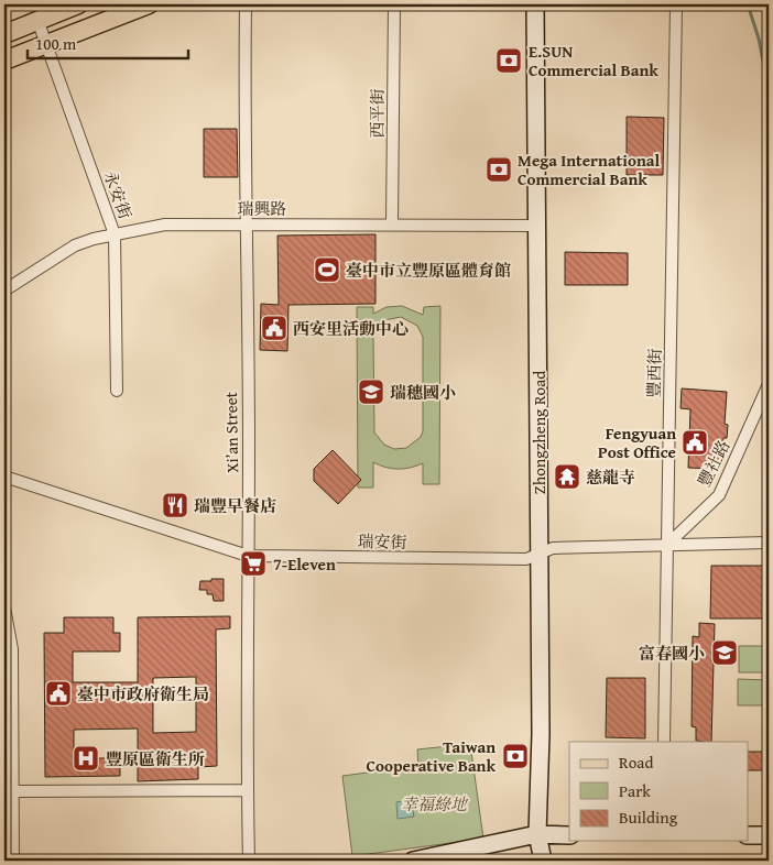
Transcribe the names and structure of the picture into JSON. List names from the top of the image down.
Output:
{
  "streets": {
    "street": [
      "西平街",
      "永安街",
      "瑞興路",
      "豐西街",
      "Xi’an Street",
      "Zhongzheng Road",
      "豐社路",
      "瑞安街"
    ]
  },
  "crossings": [
    ["西平街", "瑞興路"],
    ["永安街", "瑞興路"],
    ["瑞興路", "Xi’an Street"],
    ["瑞興路", "Zhongzheng Road"],
    ["豐西街", "豐社路"],
    ["豐西街", "瑞安街"],
    ["Xi’an Street", "瑞安街"],
    ["Zhongzheng Road", "瑞安街"],
    ["豐社路", "瑞安街"]
  ],
  "parks": ["幸福綠地"],
  "places": {
    "bank": ["E.SUN Commercial Bank", "Mega International Commercial Bank", "Taiwan Cooperative Bank"],
    "sports": ["臺中市立豐原區體育館"],
    "public building": ["西安里活動中心", "Fengyuan Post Office", "臺中市政府衛生局"],
    "school or university": ["瑞穗國小", "富春國小"],
    "temple": ["慈龍寺"],
    "restaurant": ["瑞豐早餐店"],
    "supermarket": ["7-Eleven"],
    "hospital": ["豐原區衛生所"]
  },
  "legend": ["Road", "Park", "Building"],
  "scale_bar": "100 m"
}
